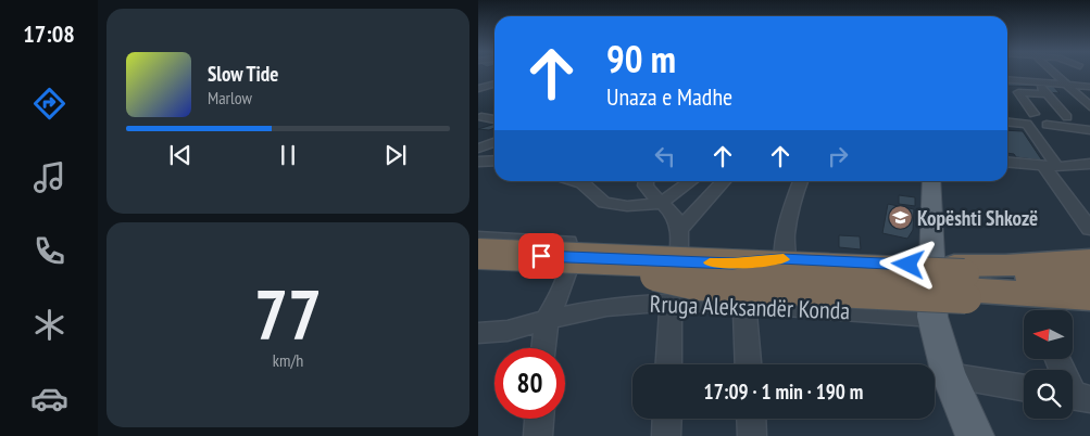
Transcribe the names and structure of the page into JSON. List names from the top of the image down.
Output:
{
  "streets": {
    "street": ["Rruga Aleksandër Konda"]
  },
  "places": {
    "school or university": ["Kopështi Shkozë"]
  },
  "north": "left",
  "page": {
    "tabs": "17:08",
    "turn": ["90 m", "Unaza e Madhe"],
    "song": ["Slow Tide", "Marlow"],
    "tile": ["77", "km/h"],
    "limit": "80",
    "trip": "17:09 · 1 min · 190 m"
  }
}
